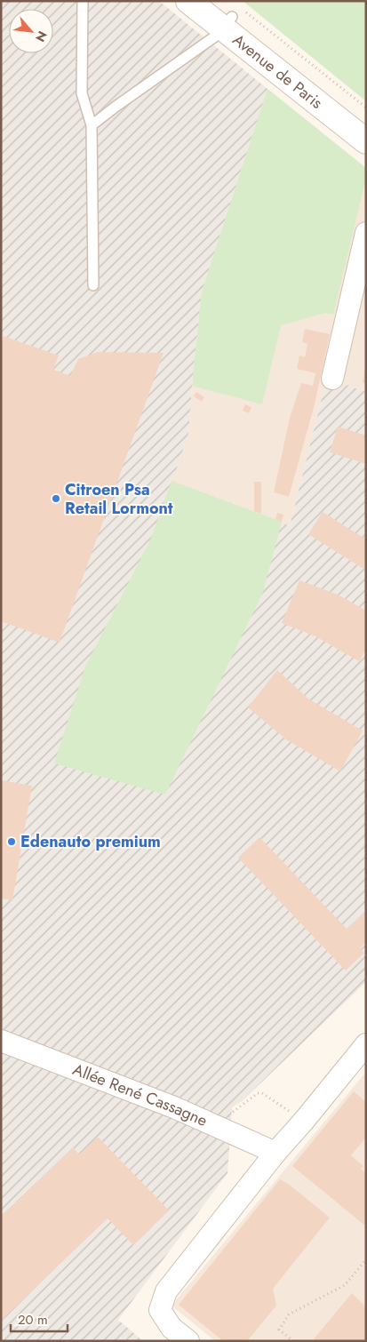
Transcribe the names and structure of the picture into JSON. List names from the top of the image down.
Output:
{
  "streets": {
    "main road": ["Avenue de Paris"],
    "street": ["Allée René Cassagne"]
  },
  "places": ["Citroen Psa Retail Lormont", "Edenauto premium"],
  "scale_bar": "20 m",
  "north": "bottom right"
}
